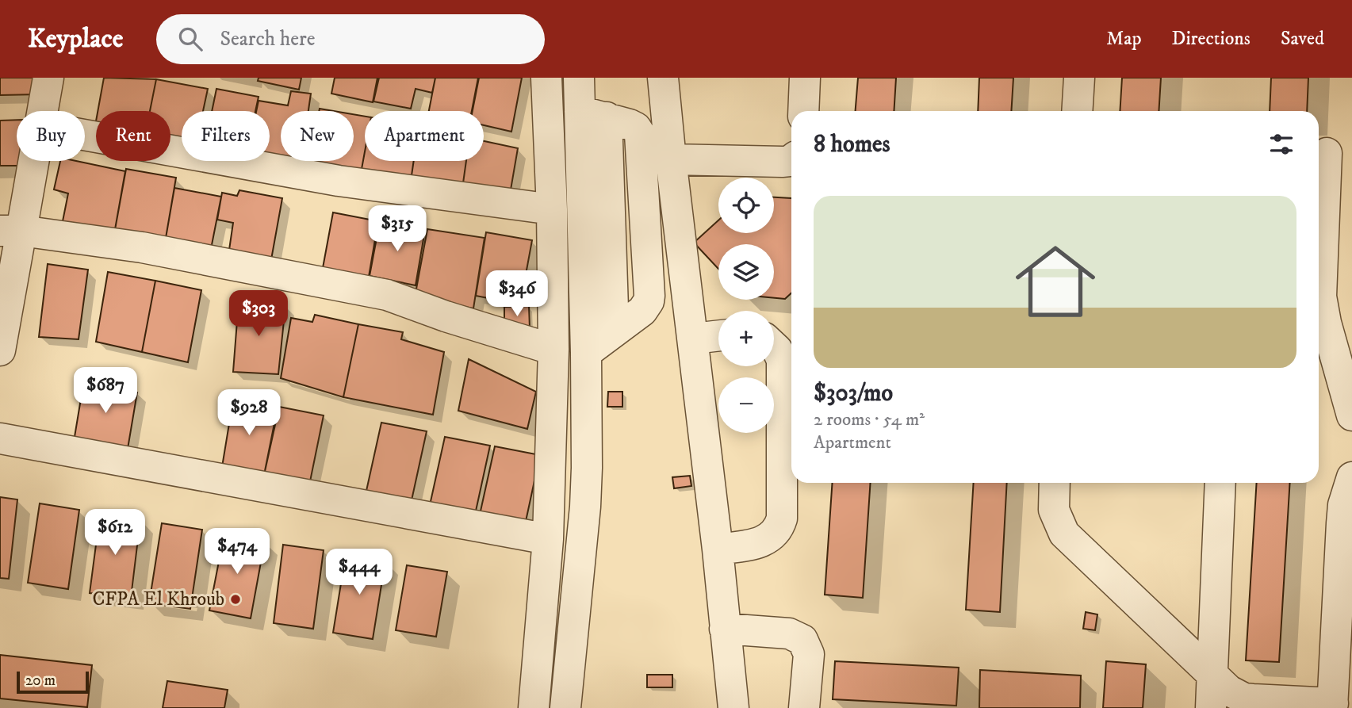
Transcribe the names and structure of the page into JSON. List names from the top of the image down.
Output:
{
  "places": ["CFPA El Khroub"],
  "scale_bar": "20 m",
  "page": {
    "header": "Keyplace",
    "search": "Search here",
    "nav": ["Map", "Directions", "Saved"],
    "chip": [
      "Buy",
      "Rent",
      "Filters",
      "New",
      "Apartment"
    ],
    "heading": "8 homes",
    "map_buttons": ["+", "−"],
    "list": [
      {
        "name": "$303/mo",
        "note": "2 rooms · 54 m² · Apartment"
      }
    ],
    "price": [
      "$315",
      "$346",
      "$303",
      "$687",
      "$928",
      "$612",
      "$474",
      "$444"
    ],
    "scale": "20 m"
  }
}
